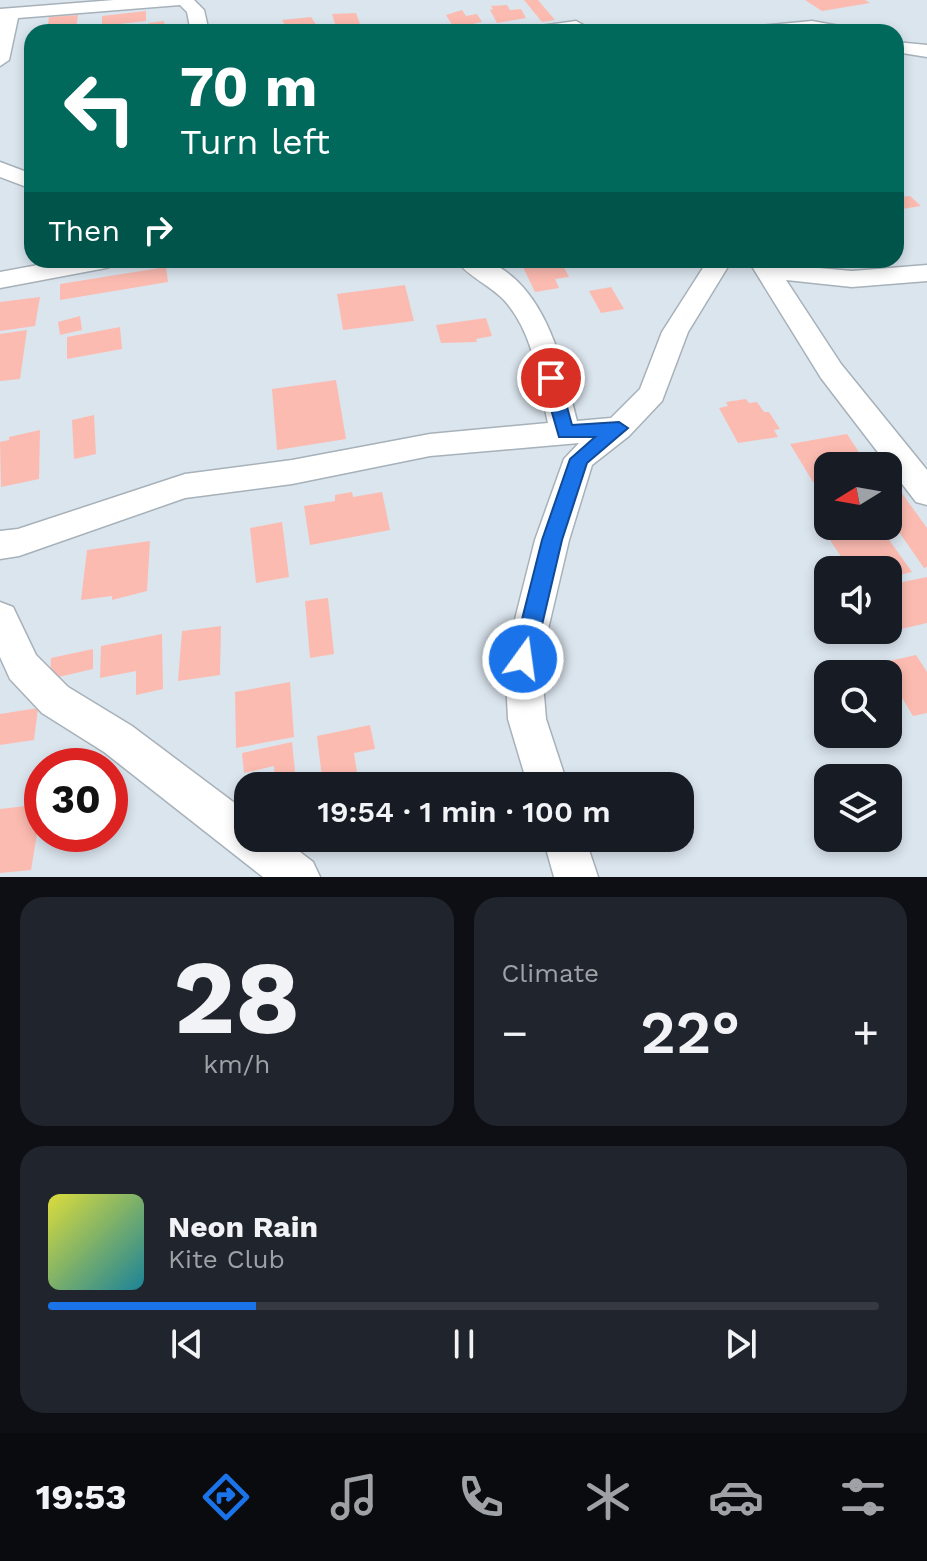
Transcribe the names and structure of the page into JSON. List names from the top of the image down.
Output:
{
  "north": "left",
  "page": {
    "turn": ["70 m", "Turn left"],
    "then": "Then",
    "limit": "30",
    "trip": "19:54 · 1 min · 100 m",
    "tile": [
      ["28", "km/h"],
      "Climate"
    ],
    "heat": ["−", "22°", "+"],
    "song": ["Neon Rain", "Kite Club"],
    "tabs": "19:53"
  }
}
